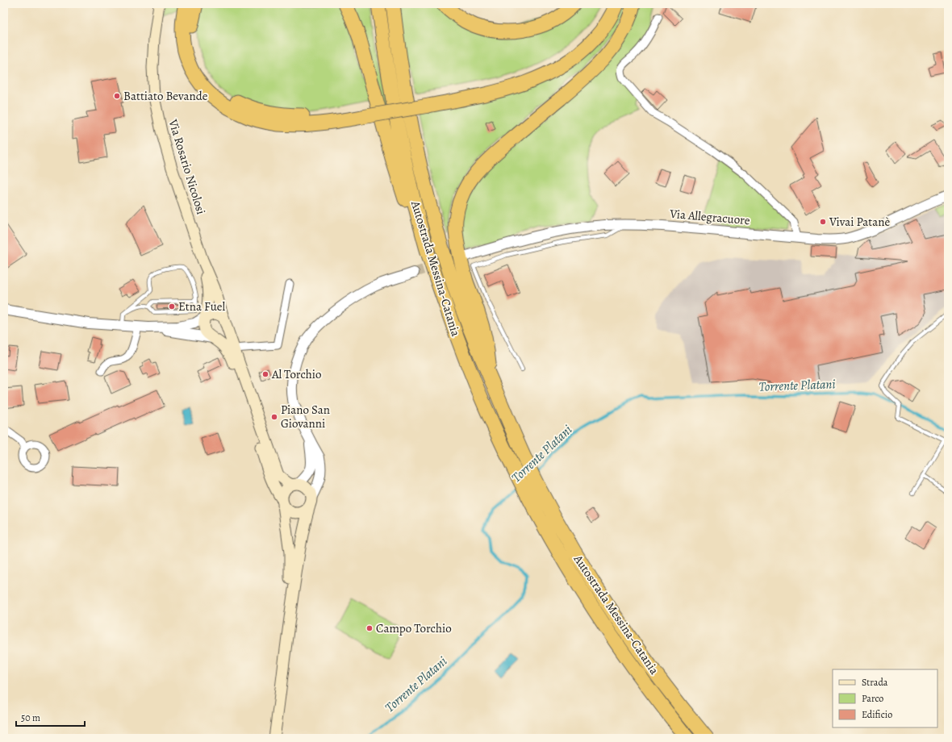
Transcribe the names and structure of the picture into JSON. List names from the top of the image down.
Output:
{
  "streets": {
    "highway": ["Autostrada Messina-Catania"],
    "main road": ["Via Rosario Nicolosi"],
    "street": ["Via Allegracuore"]
  },
  "water": ["Torrente Platani"],
  "places": [
    "Battiato Bevande",
    "Vivai Patanè",
    "Etna Fuel",
    "Al Torchio",
    "Piano San Giovanni",
    "Campo Torchio"
  ],
  "legend": ["Strada", "Parco", "Edificio"],
  "scale_bar": "50 m"
}
